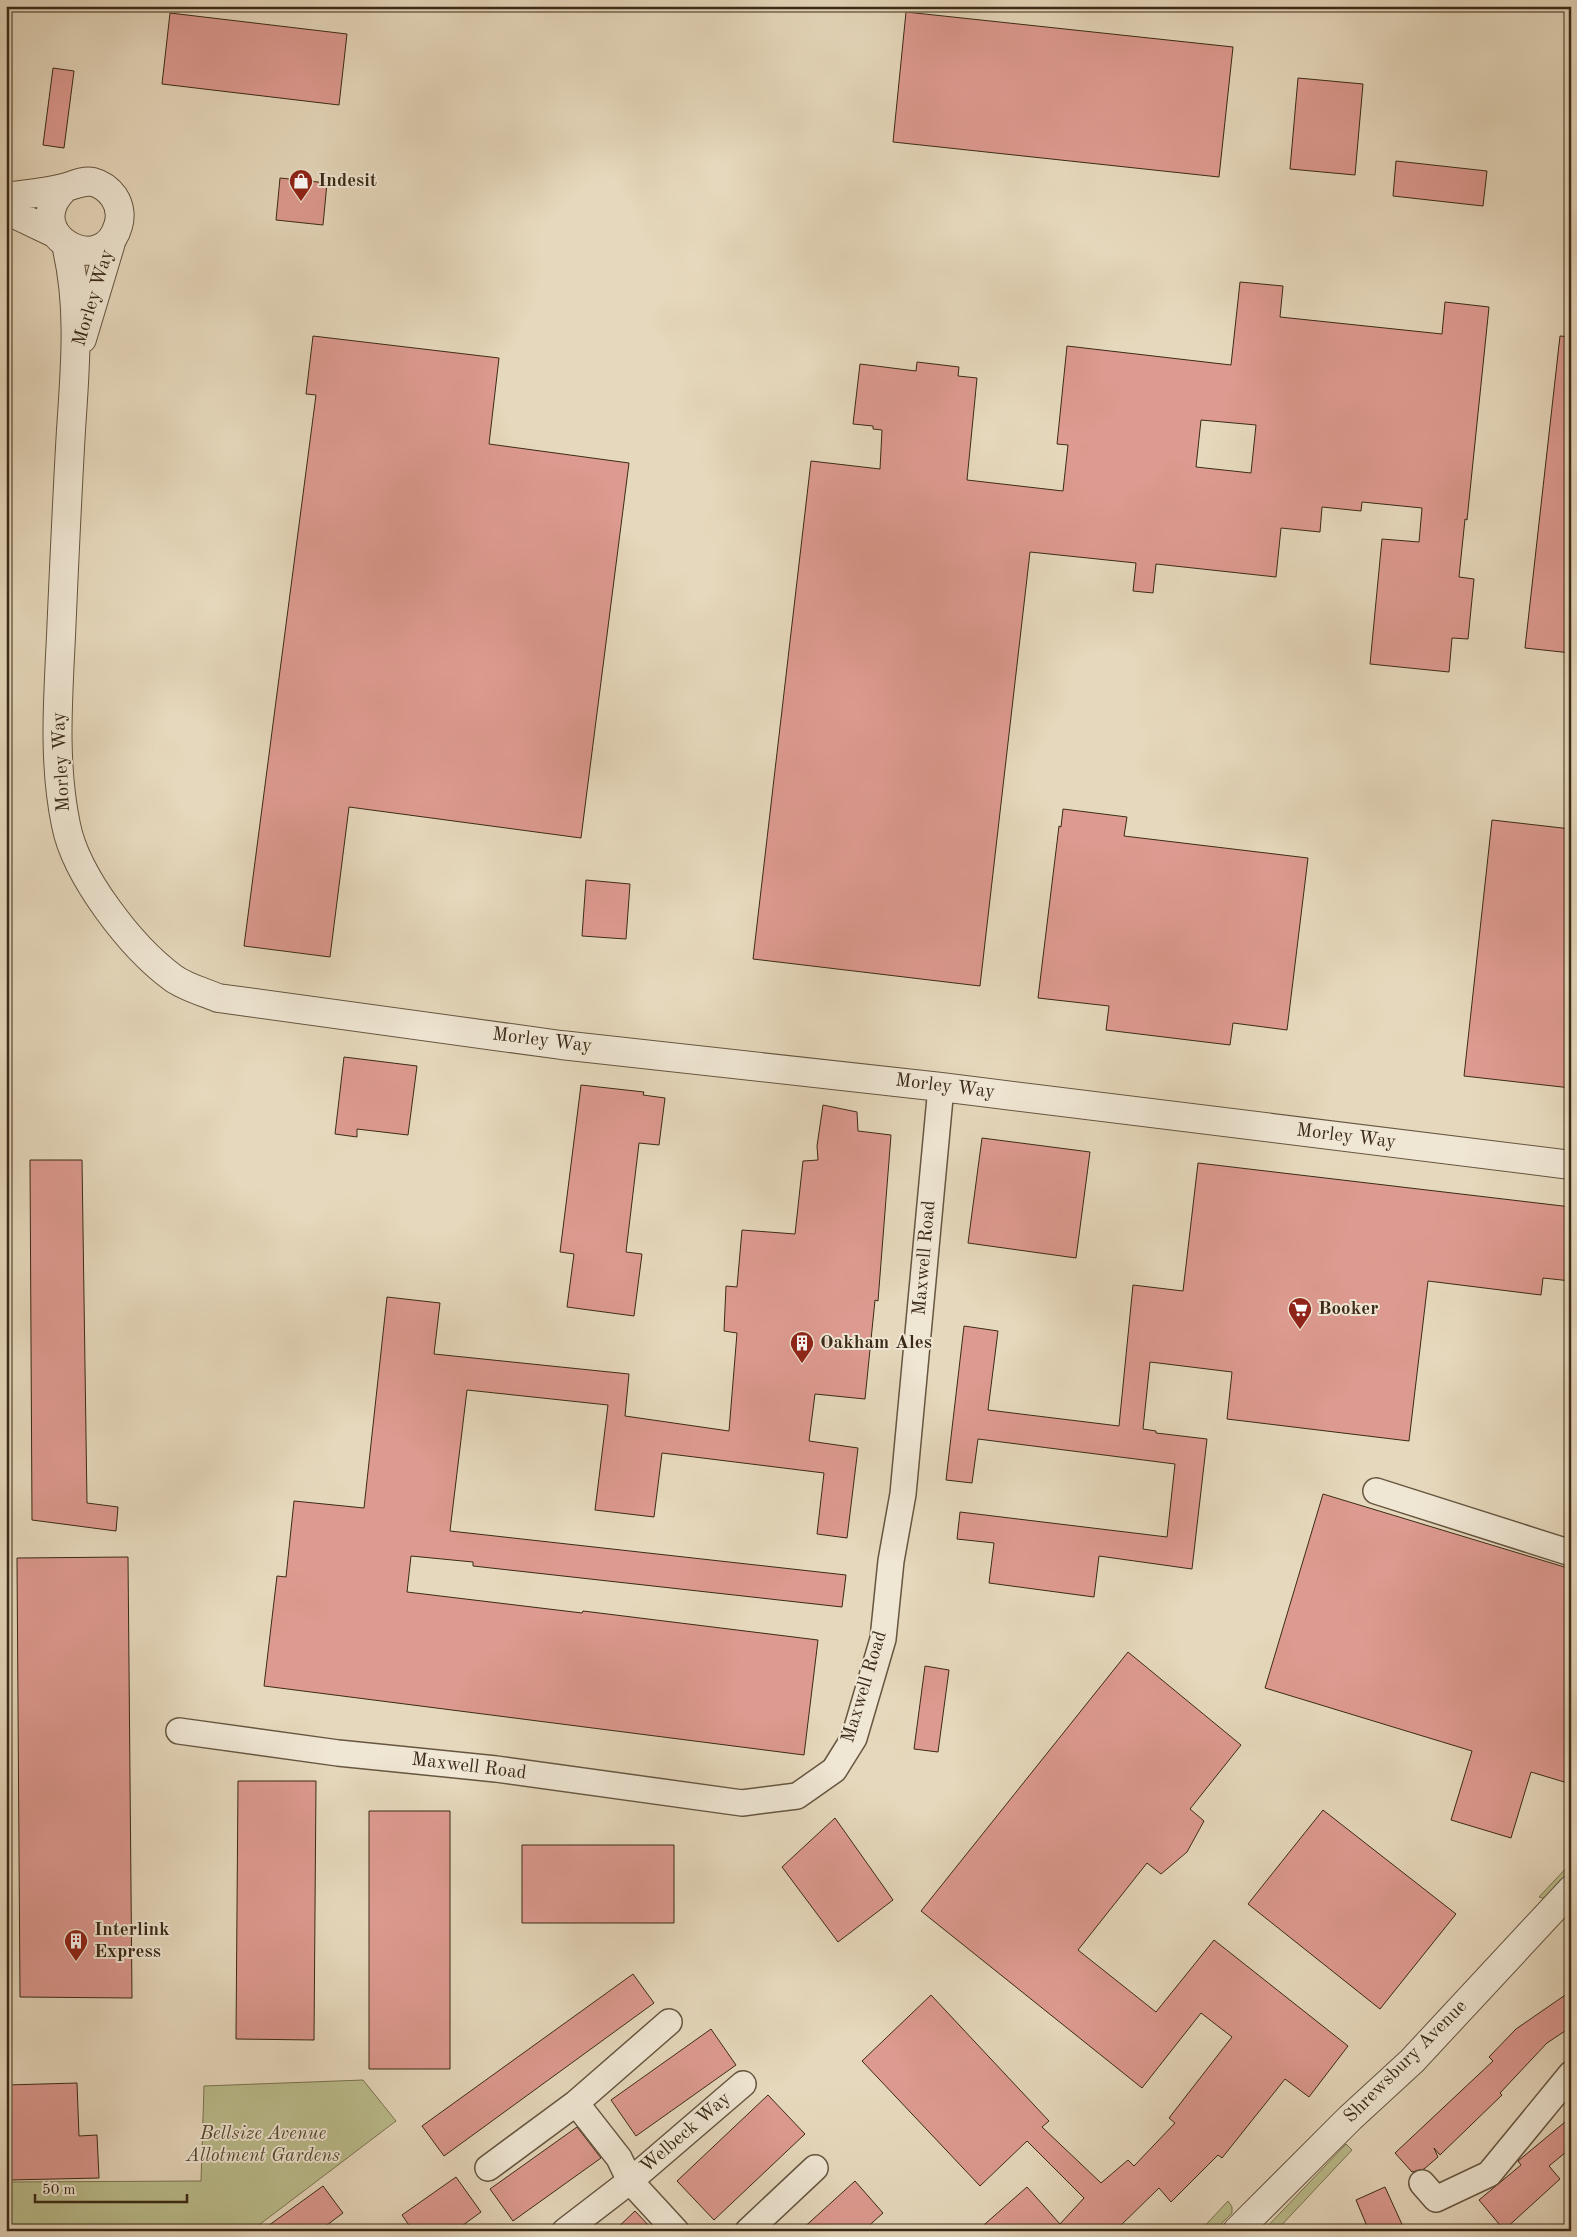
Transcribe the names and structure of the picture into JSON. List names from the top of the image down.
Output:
{
  "streets": {
    "street": [
      "Morley Way",
      "Maxwell Road",
      "Shrewsbury Avenue",
      "Welbeck Way"
    ]
  },
  "crossings": [
    ["Morley Way", "Maxwell Road"]
  ],
  "parks": ["Bellsize Avenue Allotment Gardens"],
  "places": {
    "shop": ["Indesit"],
    "supermarket": ["Booker"],
    "building": ["Oakham Ales", "Interlink Express"]
  },
  "scale_bar": "50 m"
}
